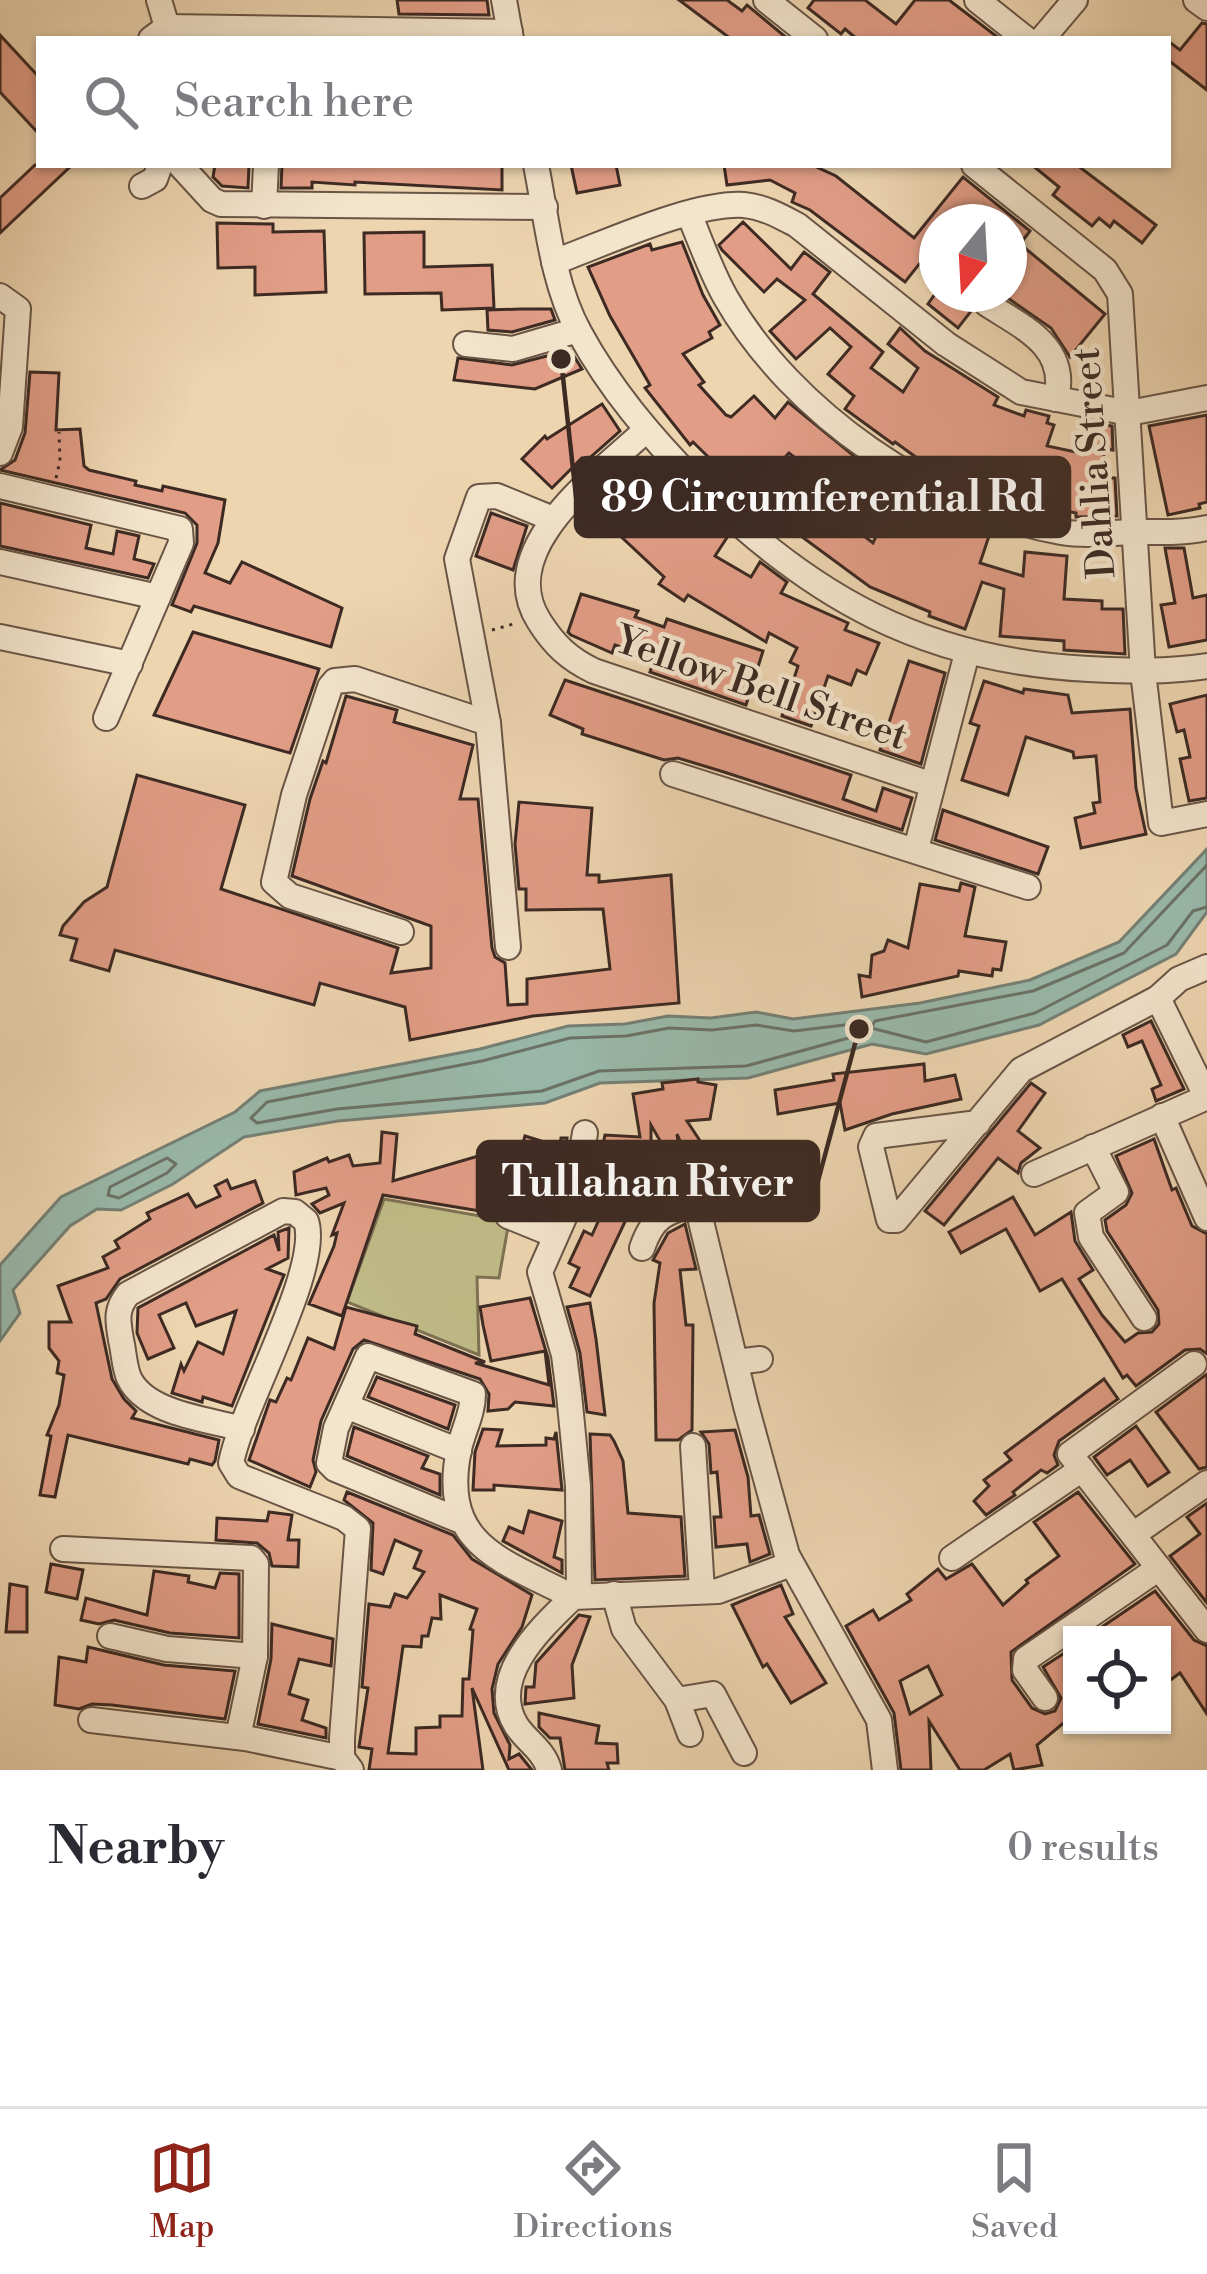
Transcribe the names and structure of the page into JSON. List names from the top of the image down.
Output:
{
  "streets": {
    "street": ["Dahlia Street", "Yellow Bell Street"]
  },
  "places": ["89 Circumferential Rd", "Tullahan River"],
  "north": "bottom",
  "page": {
    "search": "Search here",
    "heading": ["Nearby", "0 results"],
    "nav": ["Map", "Directions", "Saved"]
  }
}
